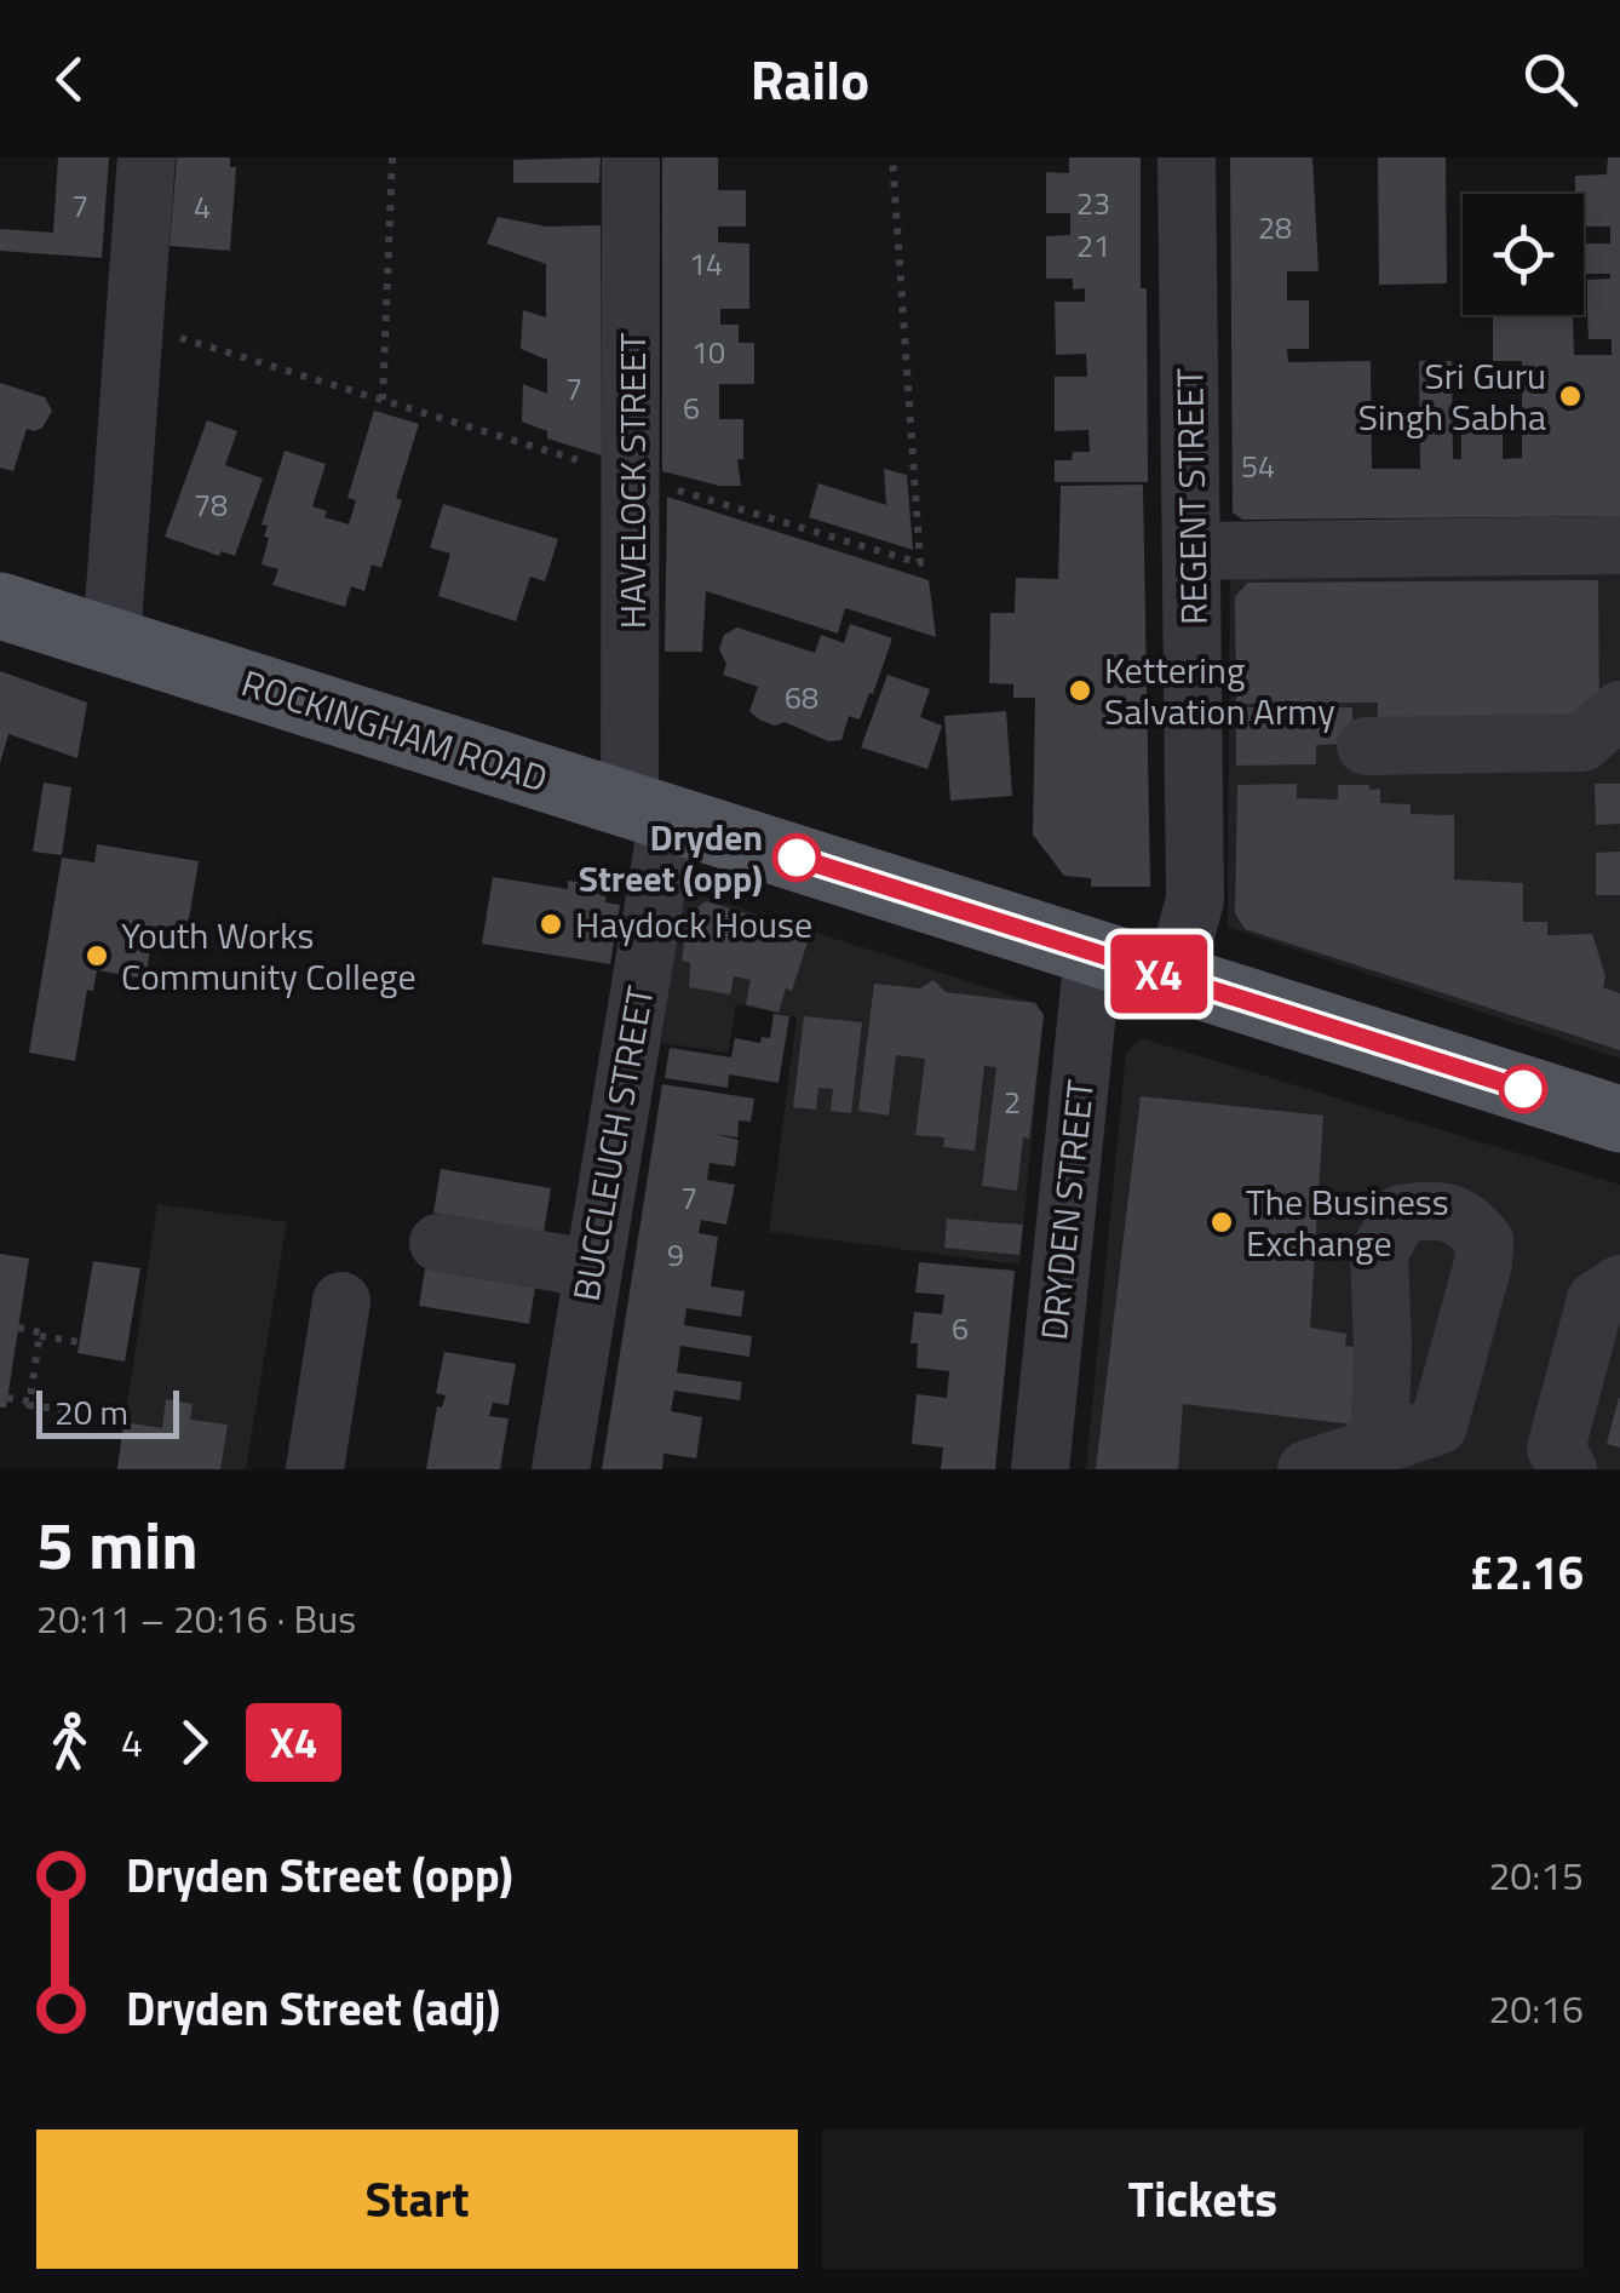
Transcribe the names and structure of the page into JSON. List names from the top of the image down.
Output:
{
  "streets": {
    "main road": ["ROCKINGHAM ROAD"],
    "street": [
      "HAVELOCK STREET",
      "REGENT STREET",
      "BUCCLEUCH STREET",
      "DRYDEN STREET"
    ]
  },
  "crossings": [
    ["HAVELOCK STREET", "ROCKINGHAM ROAD"],
    ["HAVELOCK STREET", "BUCCLEUCH STREET"],
    ["REGENT STREET", "ROCKINGHAM ROAD"],
    ["ROCKINGHAM ROAD", "BUCCLEUCH STREET"],
    ["ROCKINGHAM ROAD", "DRYDEN STREET"]
  ],
  "places": [
    "Sri Guru Singh Sabha",
    "Kettering Salvation Army",
    "Dryden Street (opp)",
    "Haydock House",
    "Youth Works Community College",
    "The Business Exchange"
  ],
  "lines": ["bus line X4"],
  "house_numbers": [
    "23",
    "7",
    "4",
    "28",
    "21",
    "14",
    "10",
    "7",
    "6",
    "54",
    "78",
    "68",
    "2",
    "7",
    "9",
    "6"
  ],
  "scale_bar": "20 m",
  "page": {
    "header": "Railo",
    "on_map": "X4",
    "scale": "20 m",
    "heading": ["5 min", "20:11 – 20:16 · Bus", "£2.16"],
    "legs": ["4", "X4"],
    "list": [
      {
        "name": "Dryden Street (opp)",
        "value": "20:15"
      },
      {
        "name": "Dryden Street (adj)",
        "value": "20:16"
      }
    ],
    "buttons": ["Start", "Tickets"]
  }
}
